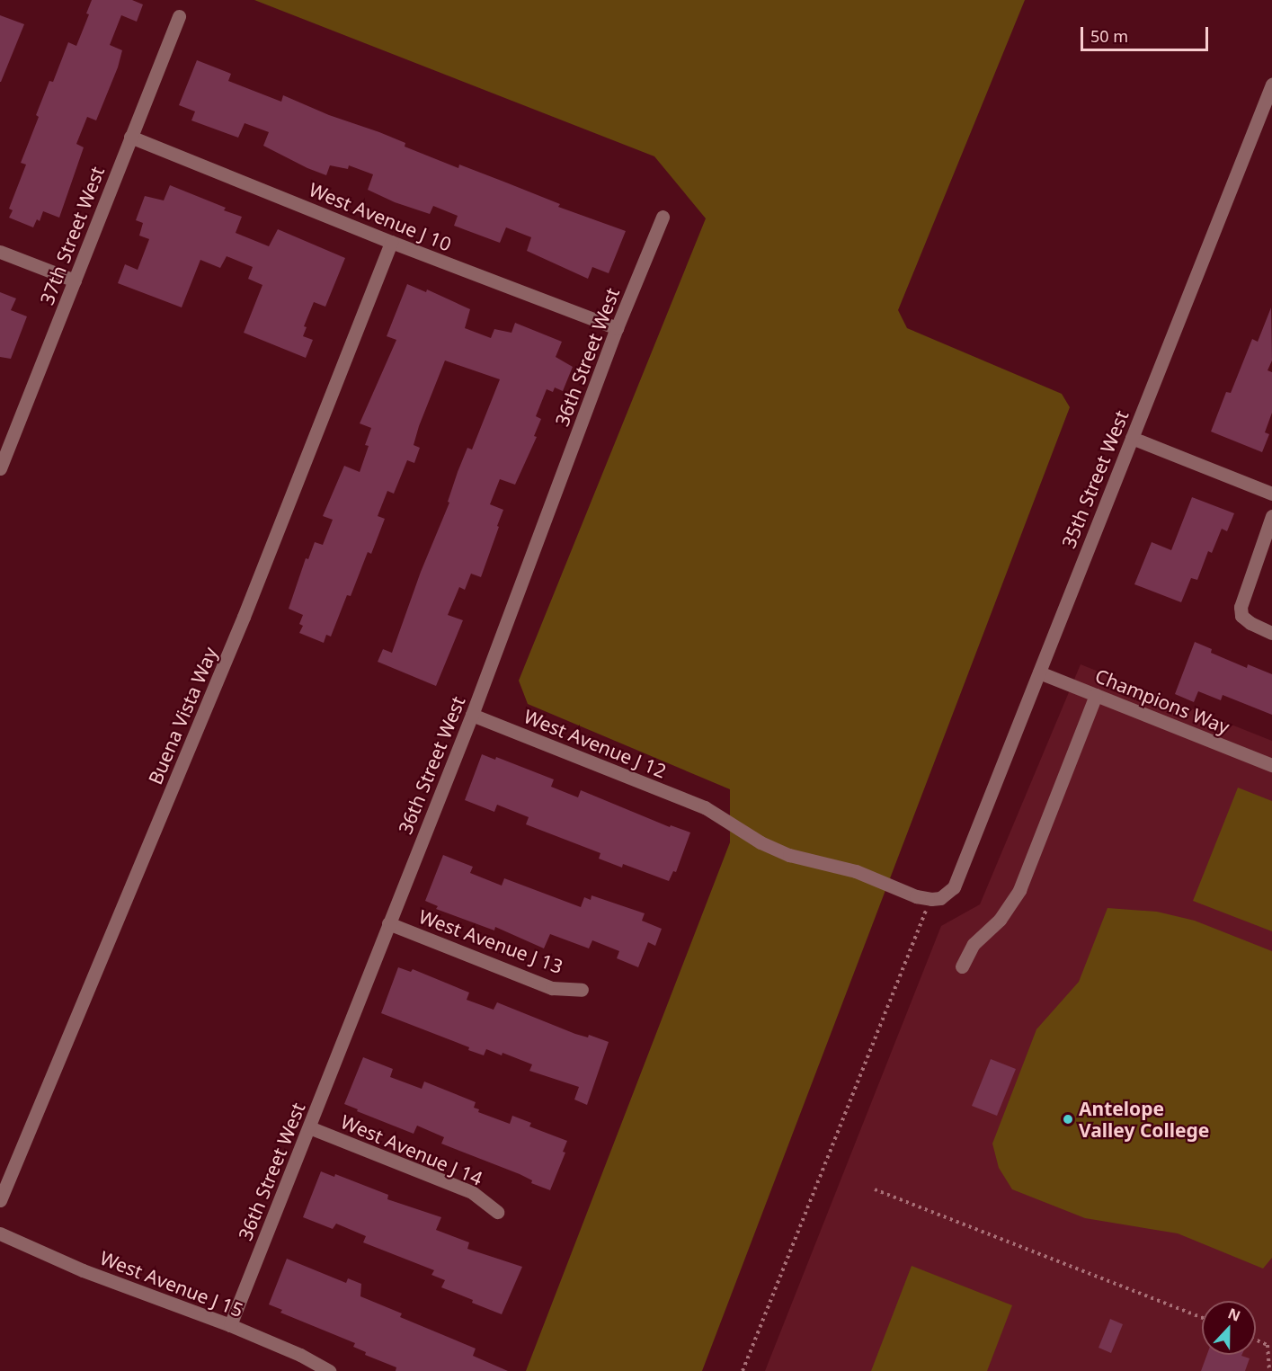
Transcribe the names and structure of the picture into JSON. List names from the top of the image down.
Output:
{
  "streets": {
    "street": [
      "West Avenue J 10",
      "37th Street West",
      "36th Street West",
      "35th Street West",
      "Champions Way",
      "Buena Vista Way",
      "West Avenue J 12",
      "West Avenue J 13",
      "West Avenue J 14",
      "West Avenue J 15"
    ]
  },
  "crossings": [
    ["West Avenue J 10", "37th Street West"],
    ["West Avenue J 10", "36th Street West"],
    ["West Avenue J 10", "Buena Vista Way"],
    ["36th Street West", "West Avenue J 12"],
    ["36th Street West", "West Avenue J 13"],
    ["36th Street West", "West Avenue J 14"],
    ["36th Street West", "West Avenue J 15"],
    ["35th Street West", "Champions Way"],
    ["35th Street West", "West Avenue J 12"]
  ],
  "places": ["Antelope Valley College"],
  "scale_bar": "50 m",
  "north": "top"
}
